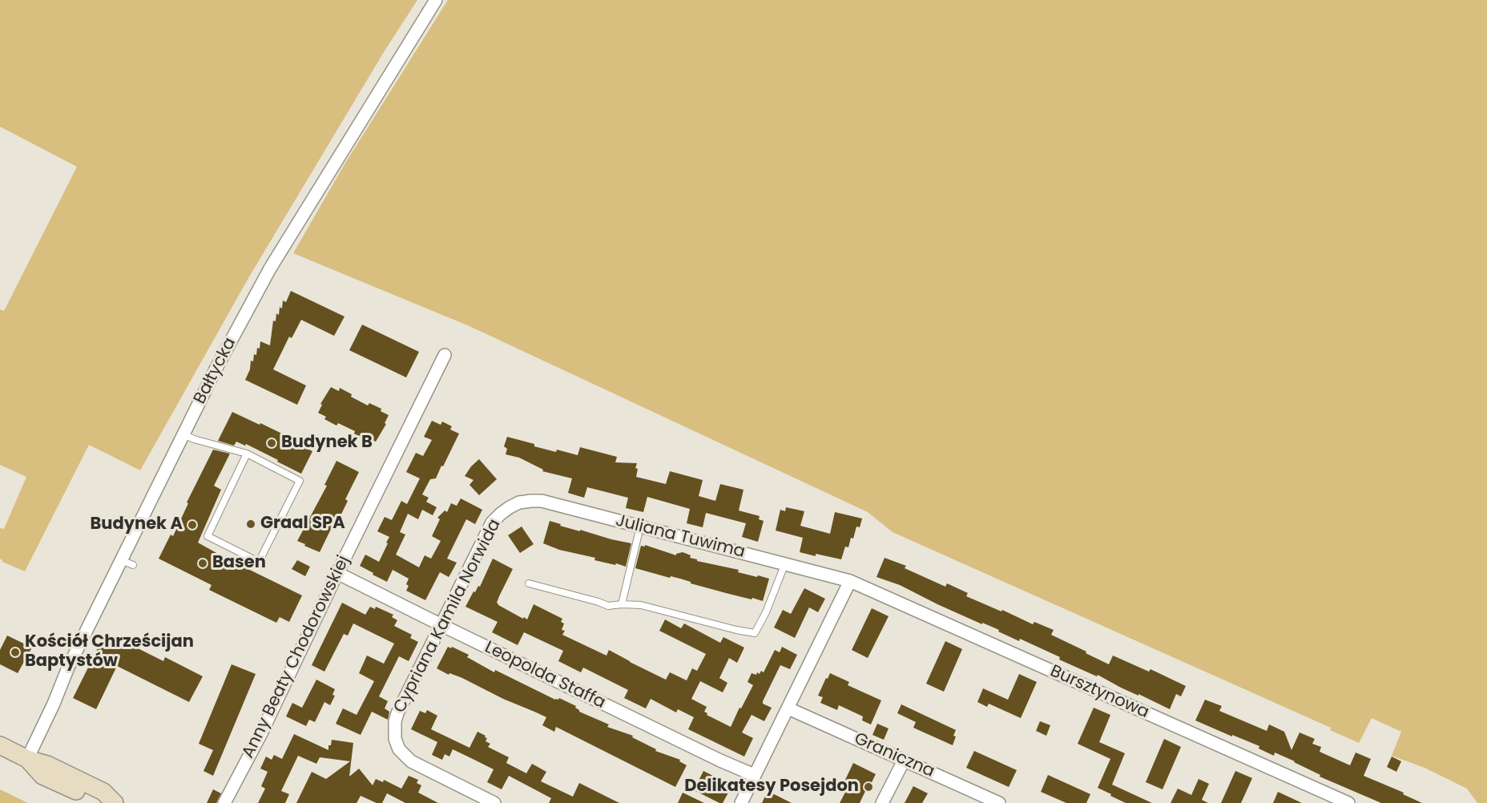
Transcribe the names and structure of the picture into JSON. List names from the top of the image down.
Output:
{
  "streets": {
    "street": [
      "Bałtycka",
      "Juliana Tuwima",
      "Cypriana Kamila Norwida",
      "Anny Beaty Chodorowskiej",
      "Leopolda Staffa",
      "Bursztynowa",
      "Graniczna"
    ]
  },
  "crossings": [
    ["Juliana Tuwima", "Cypriana Kamila Norwida"],
    ["Juliana Tuwima", "Bursztynowa"],
    ["Cypriana Kamila Norwida", "Leopolda Staffa"],
    ["Anny Beaty Chodorowskiej", "Leopolda Staffa"]
  ],
  "places": [
    "Budynek B",
    "Graal SPA",
    "Budynek A",
    "Basen",
    "Kościół Chrześcijan Baptystów",
    "Delikatesy Posejdon"
  ]
}
